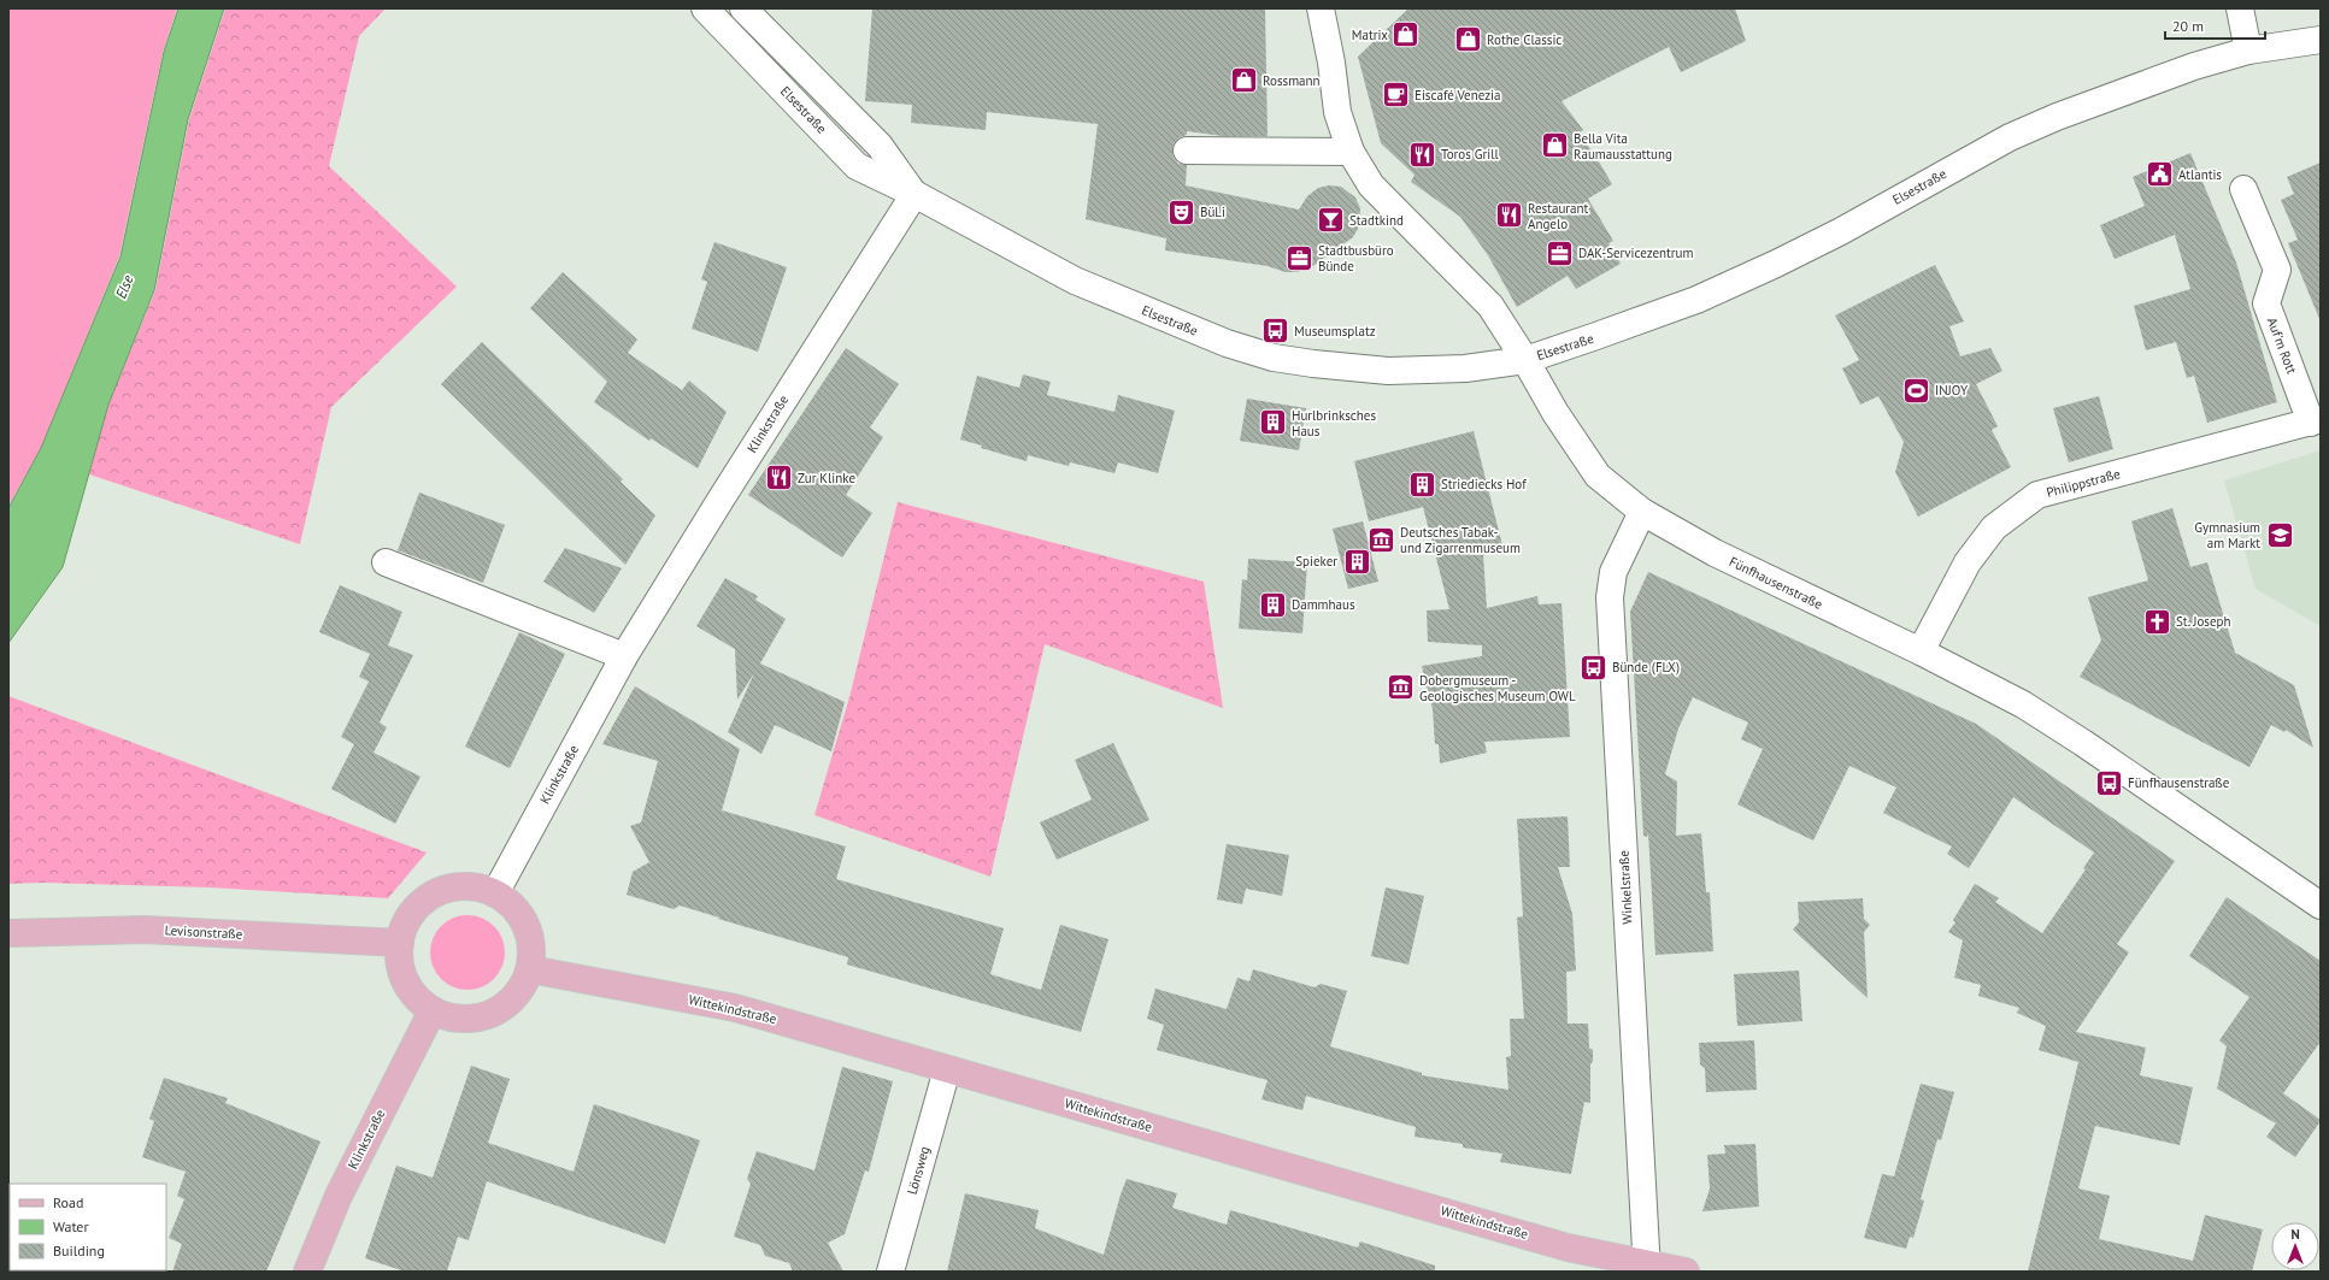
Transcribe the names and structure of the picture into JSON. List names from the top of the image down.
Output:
{
  "streets": {
    "main road": ["Klinkstraße", "Levisonstraße", "Wittekindstraße"],
    "street": [
      "Elsestraße",
      "Auf'm Rott",
      "Philippstraße",
      "Fünfhausenstraße",
      "Winkelstraße",
      "Lönsweg"
    ]
  },
  "crossings": [
    ["Elsestraße", "Klinkstraße"],
    ["Elsestraße", "Fünfhausenstraße"],
    ["Auf'm Rott", "Philippstraße"],
    ["Klinkstraße", "Levisonstraße"],
    ["Klinkstraße", "Wittekindstraße"],
    ["Philippstraße", "Fünfhausenstraße"],
    ["Fünfhausenstraße", "Winkelstraße"],
    ["Winkelstraße", "Wittekindstraße"],
    ["Levisonstraße", "Wittekindstraße"],
    ["Wittekindstraße", "Lönsweg"]
  ],
  "water": ["Else"],
  "places": {
    "shop": [
      "Matrix",
      "Rothe Classic",
      "Rossmann",
      "Bella Vita Raumausstattung"
    ],
    "cafe": ["Eiscafé Venezia"],
    "restaurant": ["Toros Grill", "Restaurant Angelo", "Zur Klinke"],
    "public building": ["Atlantis"],
    "theatre": ["BüLi"],
    "bar": ["Stadtkind"],
    "office": ["DAK-Servicezentrum", "Stadtbusbüro Bünde"],
    "bus stop": ["Museumsplatz", "Bünde (FLX)", "Fünfhausenstraße"],
    "sports": ["INJOY"],
    "building": [
      "Hurlbrinksches Haus",
      "Striediecks Hof",
      "Spieker",
      "Dammhaus"
    ],
    "school or university": ["Gymnasium am Markt"],
    "museum": ["Deutsches Tabak- und Zigarrenmuseum", "Dobergmuseum - Geologisches Museum OWL"],
    "church": ["St. Joseph"]
  },
  "legend": ["Road", "Water", "Building"],
  "scale_bar": "20 m",
  "north": "top"
}
